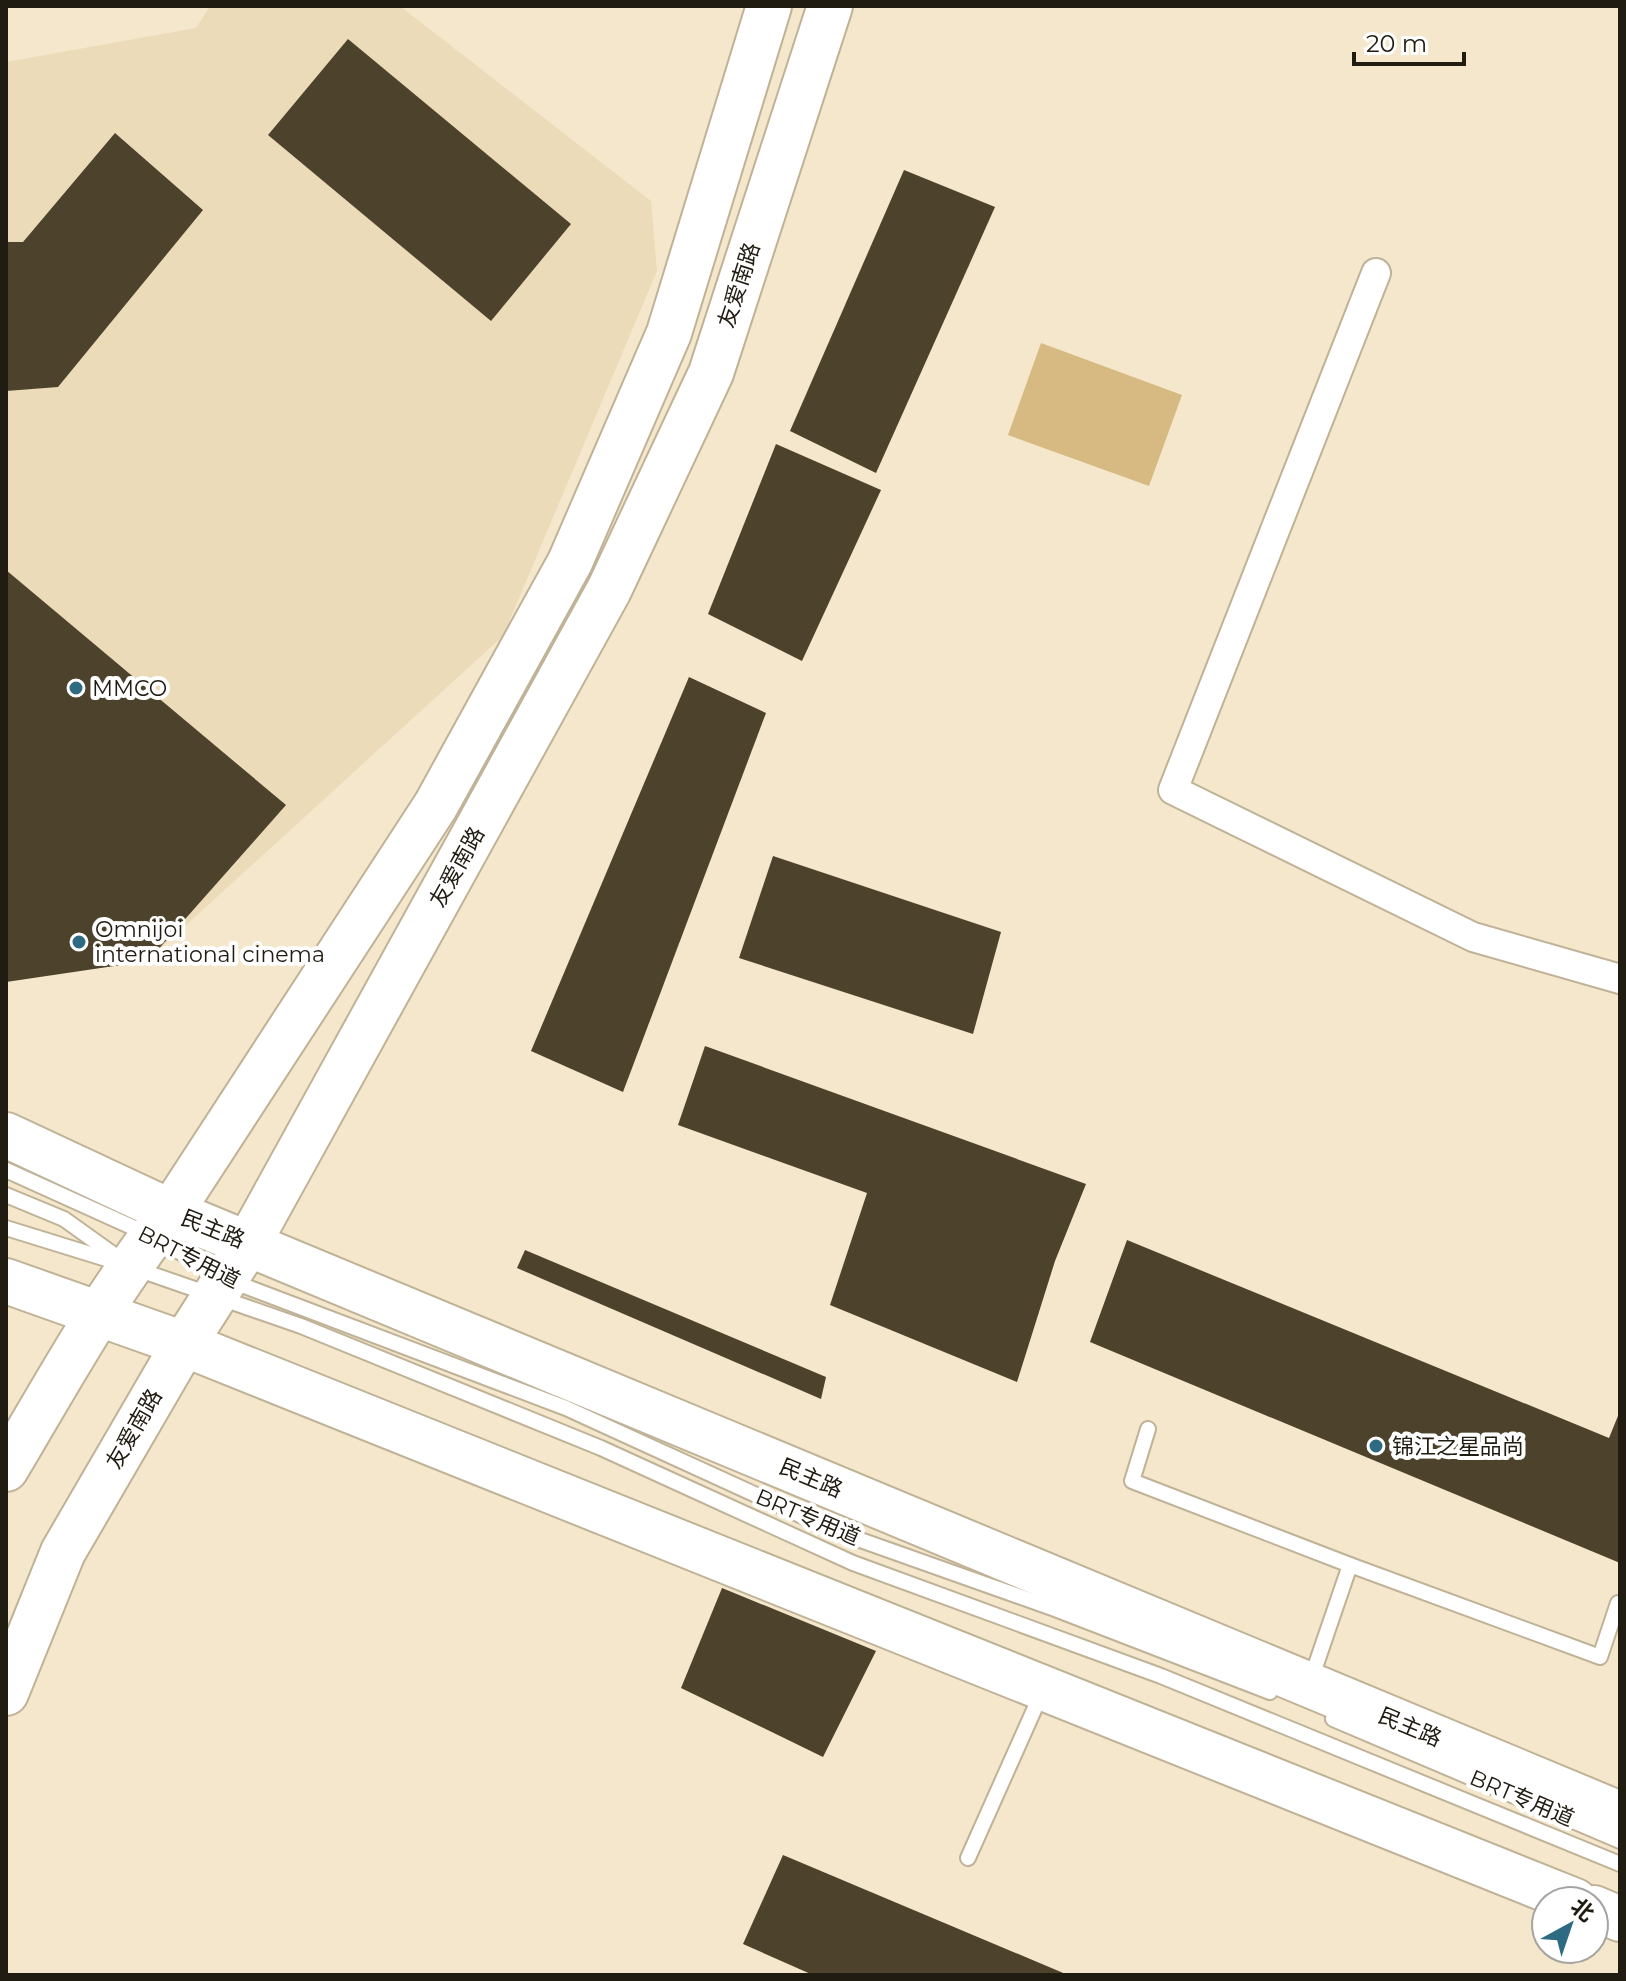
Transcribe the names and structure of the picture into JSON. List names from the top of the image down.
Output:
{
  "streets": {
    "main road": ["友爱南路", "民主路"],
    "lane": ["BRT专用道"]
  },
  "crossings": [
    ["友爱南路", "民主路"],
    ["友爱南路", "BRT专用道"],
    ["民主路", "BRT专用道"]
  ],
  "places": ["MMCO", "Omnijoi international cinema", "锦江之星品尚"],
  "scale_bar": "20 m",
  "north": "top right"
}
